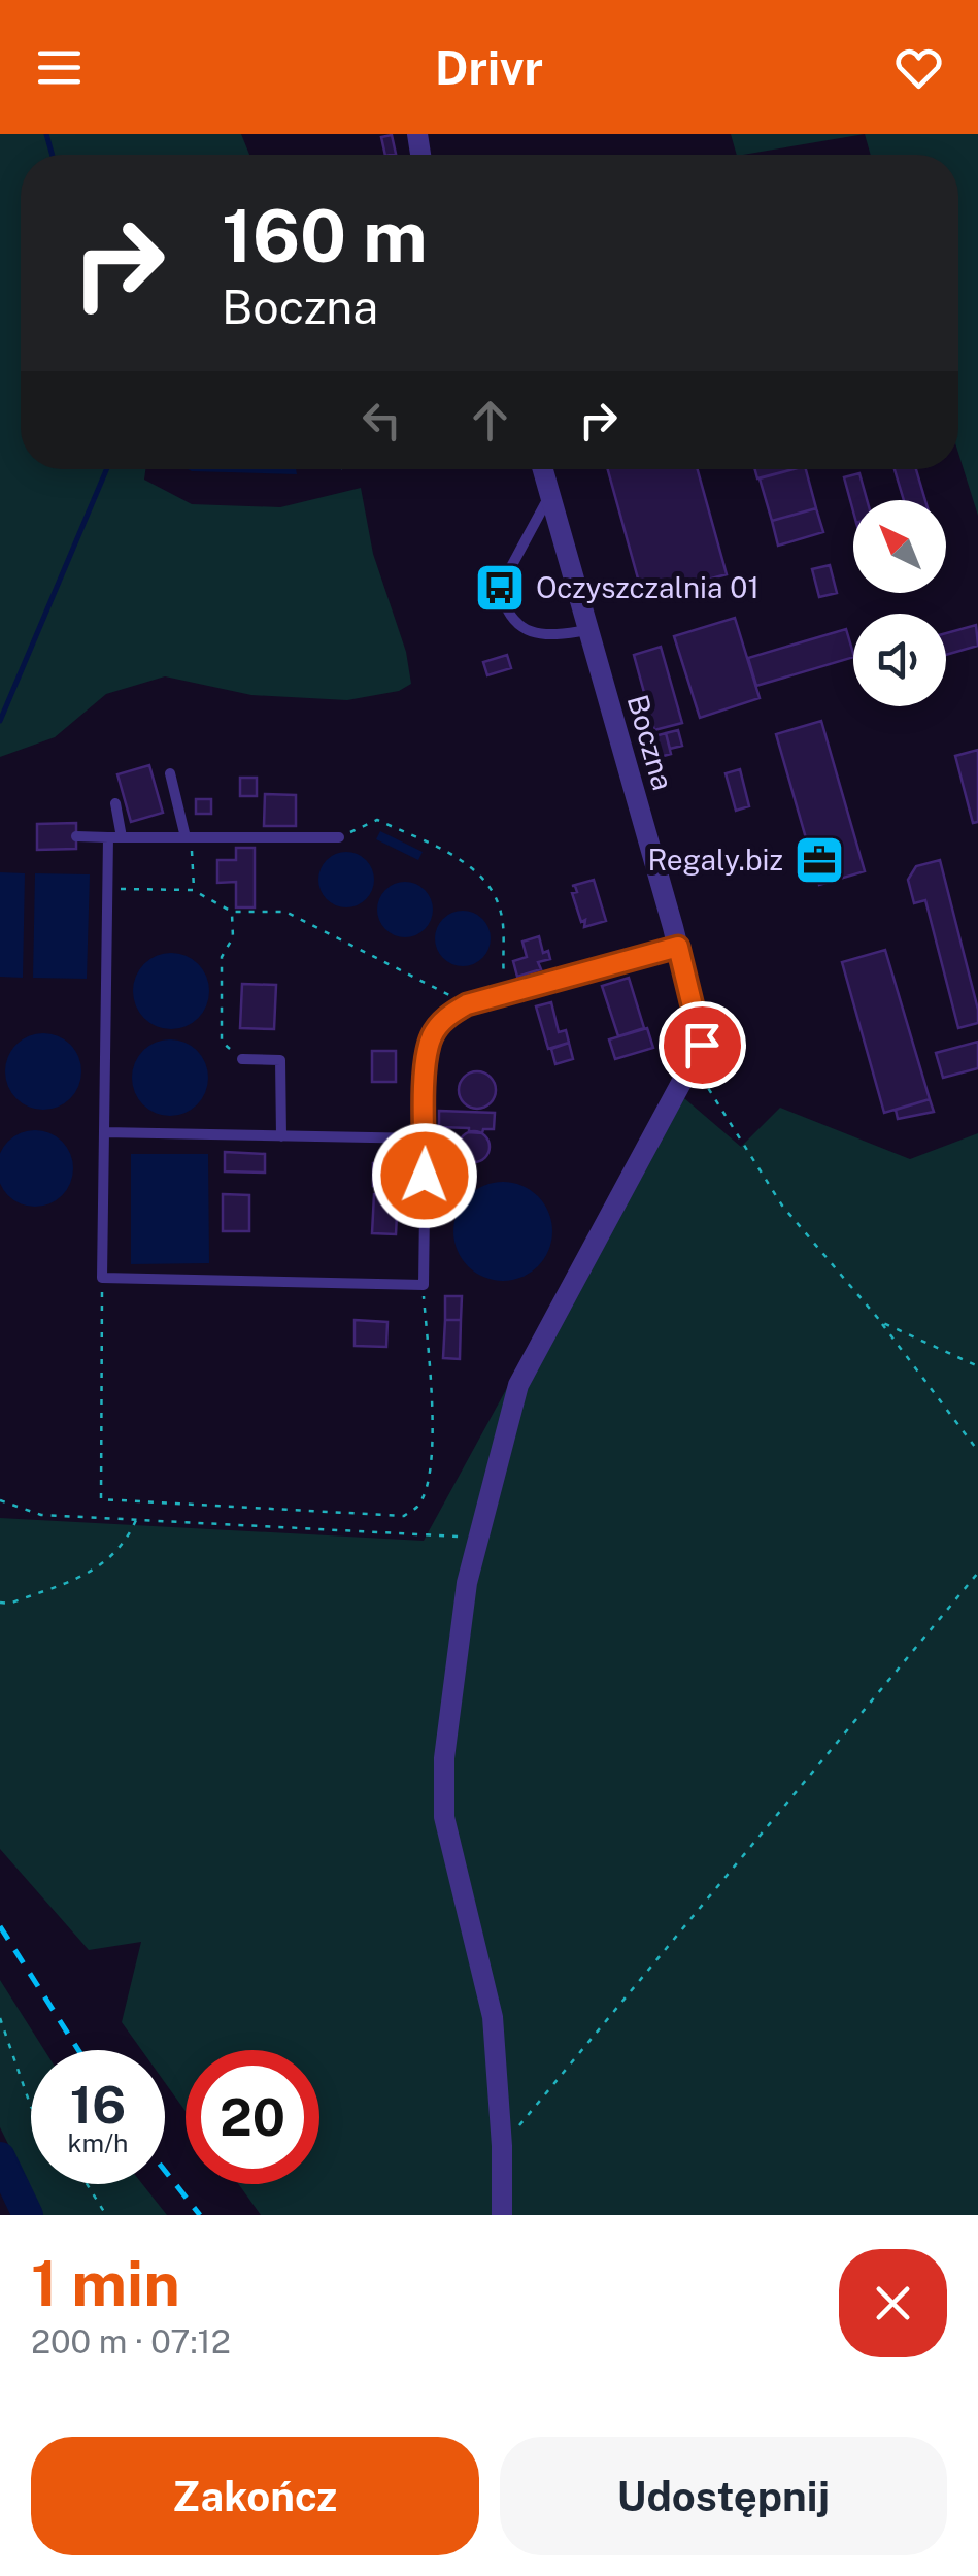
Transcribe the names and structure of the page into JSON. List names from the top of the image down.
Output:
{
  "streets": {
    "street": ["Boczna"]
  },
  "places": {
    "bus stop": ["Oczyszczalnia 01"],
    "office": ["Regaly.biz"]
  },
  "north": "top left",
  "page": {
    "header": "Drivr",
    "turn": ["160 m", "Boczna"],
    "speed": "16 km/h",
    "limit": "20",
    "heading": ["1 min", "200 m · 07:12"],
    "buttons": ["Zakończ", "Udostępnij"]
  }
}
